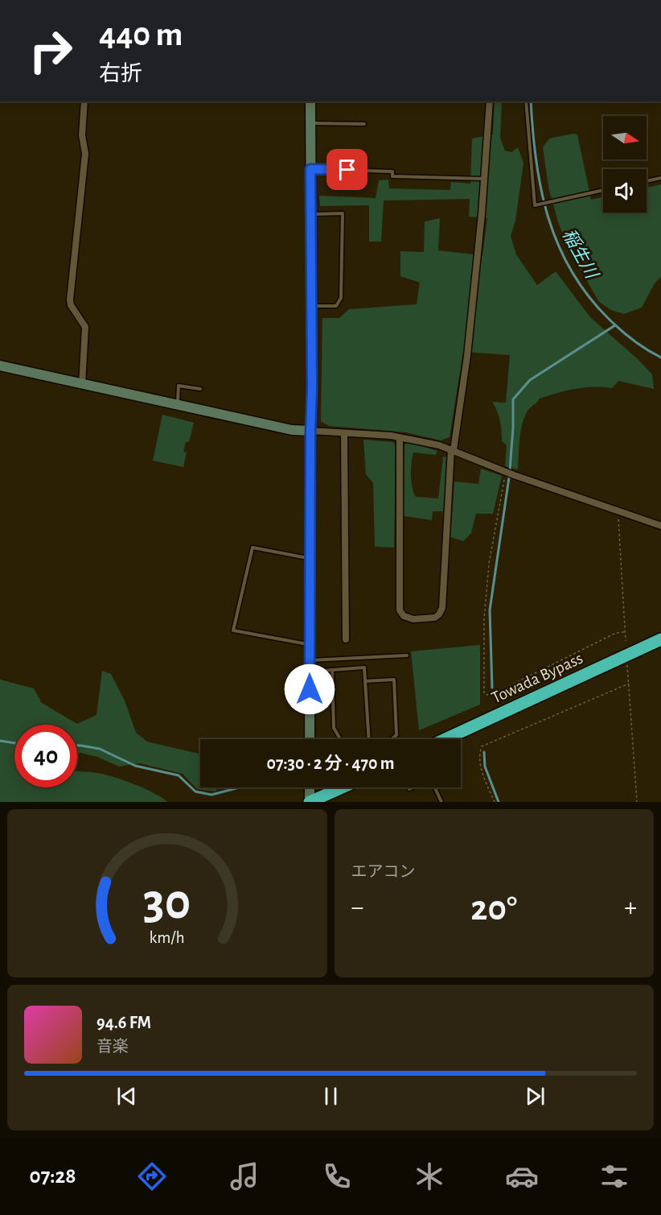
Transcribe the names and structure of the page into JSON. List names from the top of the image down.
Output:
{
  "streets": {
    "highway": ["Towada Bypass"]
  },
  "water": ["稲生川"],
  "north": "right",
  "page": {
    "turn": ["440 m", "右折"],
    "limit": "40",
    "trip": "07:30 · 2 分 · 470 m",
    "tile": "エアコン",
    "heat": ["−", "20°", "+"],
    "song": ["94.6 FM", "音楽"],
    "tabs": "07:28",
    "gauge": ["30", "km/h"]
  }
}
